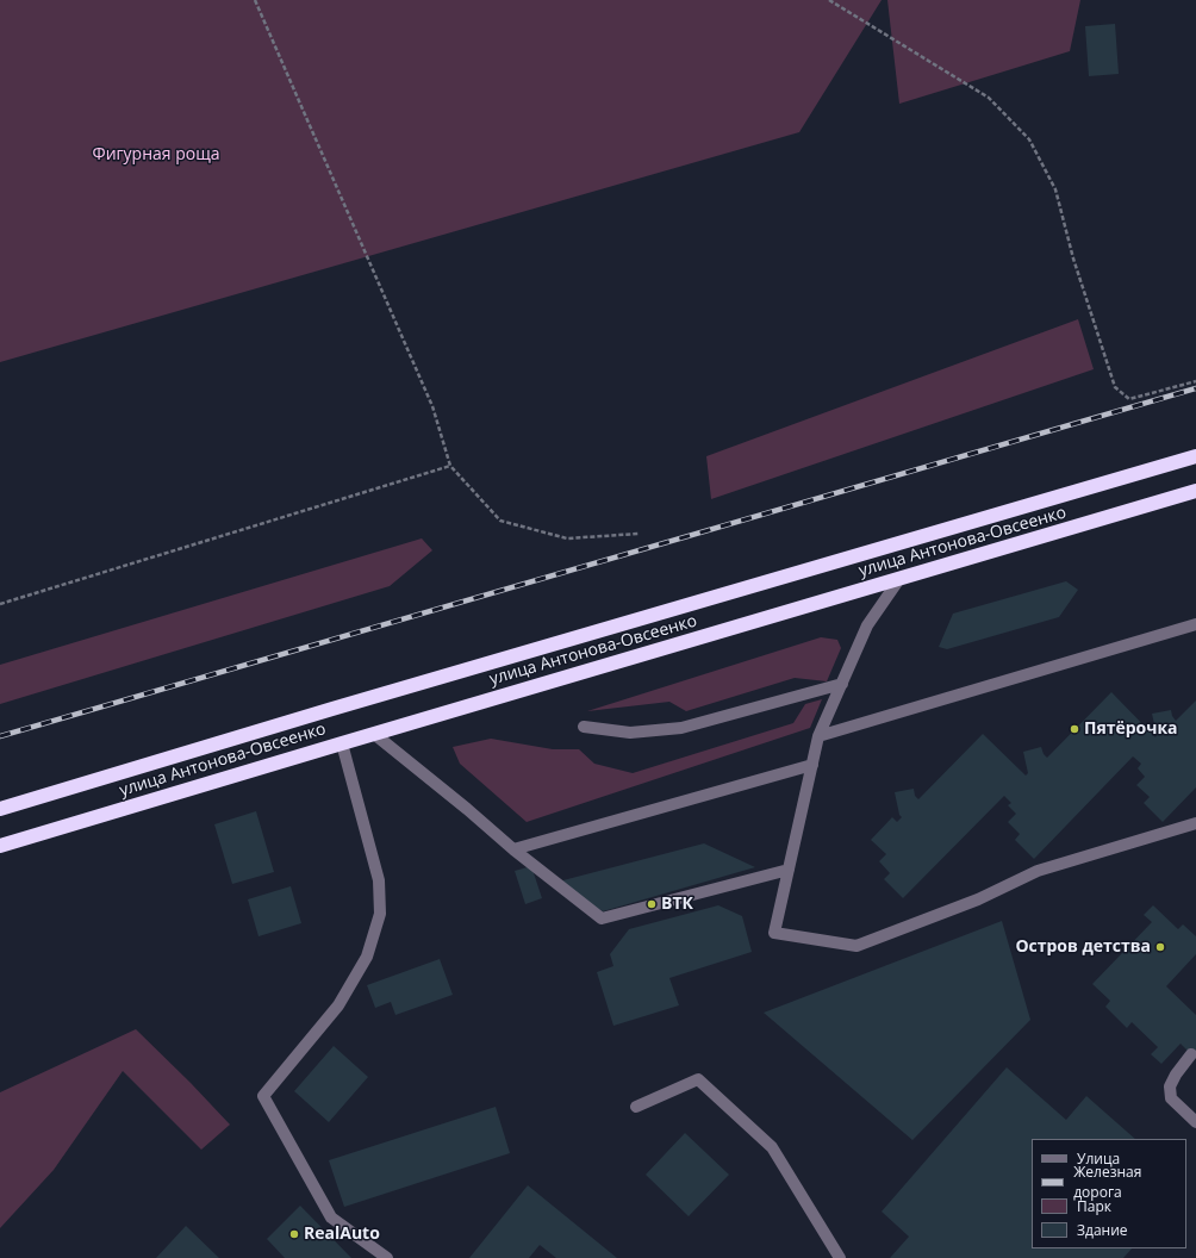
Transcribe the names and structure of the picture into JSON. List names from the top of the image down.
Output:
{
  "streets": {
    "highway": ["улица Антонова-Овсеенко"]
  },
  "parks": ["Фигурная роща"],
  "places": [
    "Пятёрочка",
    "ВТК",
    "Остров детства",
    "RealAuto"
  ],
  "legend": [
    "Улица",
    "Железная дорога",
    "Парк",
    "Здание"
  ]
}
